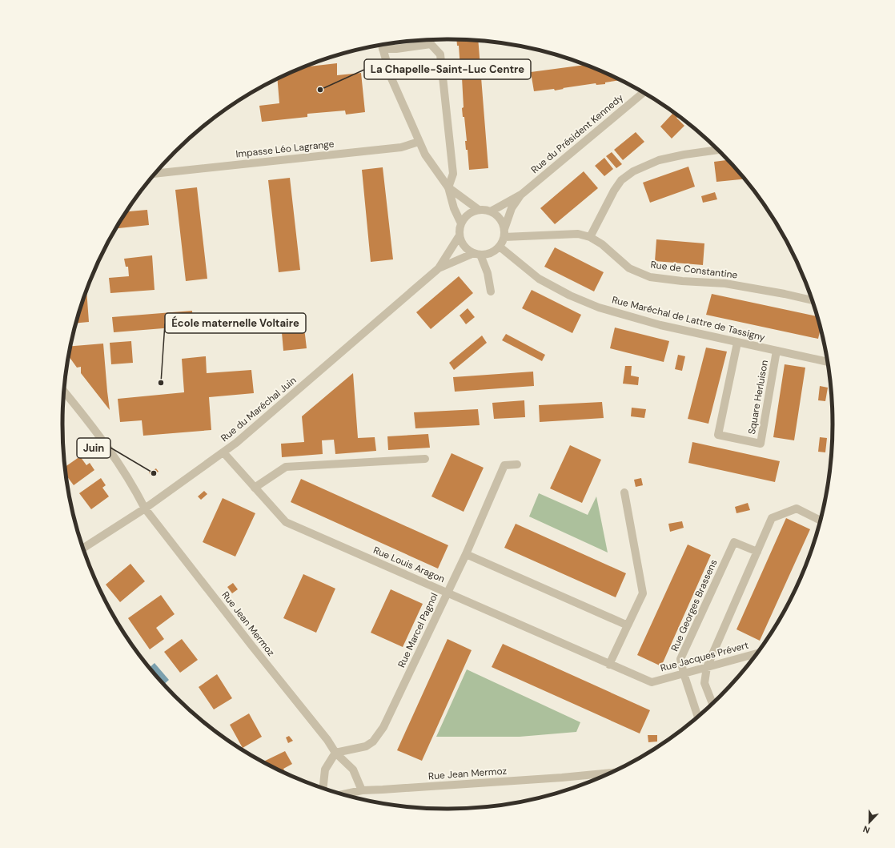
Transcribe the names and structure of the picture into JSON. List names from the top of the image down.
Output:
{
  "streets": {
    "street": [
      "Rue du Président Kennedy",
      "Impasse Léo Lagrange",
      "Rue de Constantine",
      "Rue Maréchal de Lattre de Tassigny",
      "Square Herluison",
      "Rue du Maréchal Juin",
      "Rue Louis Aragon",
      "Rue Georges Brassens",
      "Rue Jean Mermoz",
      "Rue Marcel Pagnol",
      "Rue Jacques Prévert"
    ]
  },
  "crossings": [
    ["Rue du Président Kennedy", "Rue de Constantine"],
    ["Rue du Président Kennedy", "Rue Maréchal de Lattre de Tassigny"],
    ["Rue du Président Kennedy", "Rue du Maréchal Juin"],
    ["Rue de Constantine", "Rue Maréchal de Lattre de Tassigny"],
    ["Rue de Constantine", "Rue du Maréchal Juin"],
    ["Rue Maréchal de Lattre de Tassigny", "Square Herluison"],
    ["Rue Maréchal de Lattre de Tassigny", "Rue du Maréchal Juin"],
    ["Rue du Maréchal Juin", "Rue Louis Aragon"],
    ["Rue du Maréchal Juin", "Rue Jean Mermoz"],
    ["Rue Louis Aragon", "Rue Marcel Pagnol"],
    ["Rue Louis Aragon", "Rue Jacques Prévert"],
    ["Rue Georges Brassens", "Rue Jacques Prévert"],
    ["Rue Jean Mermoz", "Rue Marcel Pagnol"]
  ],
  "places": ["La Chapelle-Saint-Luc Centre", "École maternelle Voltaire", "Juin"],
  "north": "bottom"
}
